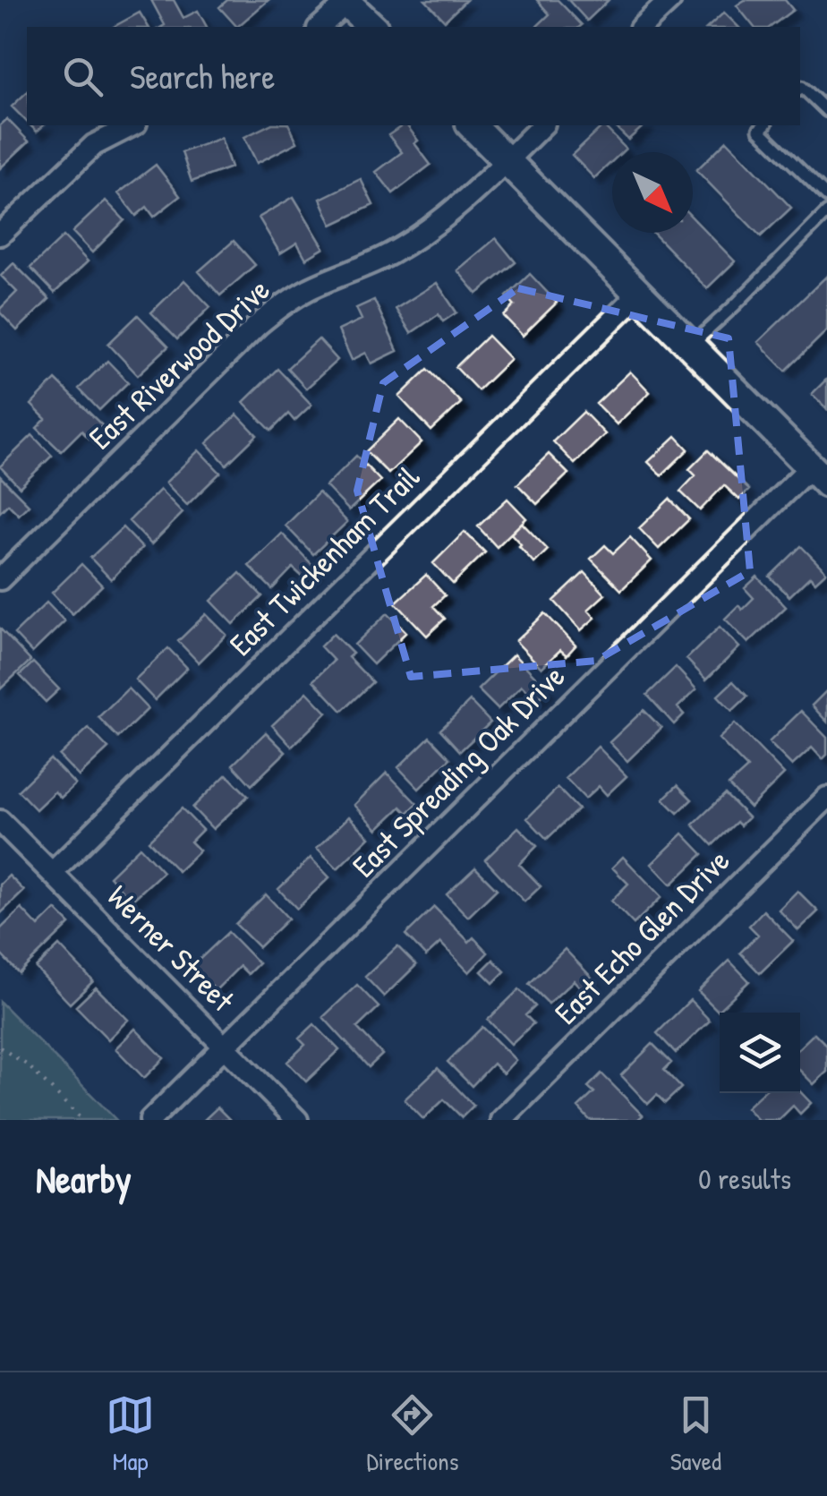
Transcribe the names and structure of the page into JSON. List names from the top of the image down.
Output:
{
  "streets": {
    "street": [
      "East Riverwood Drive",
      "East Twickenham Trail",
      "East Spreading Oak Drive",
      "East Echo Glen Drive",
      "Werner Street"
    ]
  },
  "crossings": [
    ["East Twickenham Trail", "Werner Street"],
    ["East Spreading Oak Drive", "Werner Street"]
  ],
  "north": "bottom right",
  "page": {
    "search": "Search here",
    "heading": ["Nearby", "0 results"],
    "nav": ["Map", "Directions", "Saved"]
  }
}
